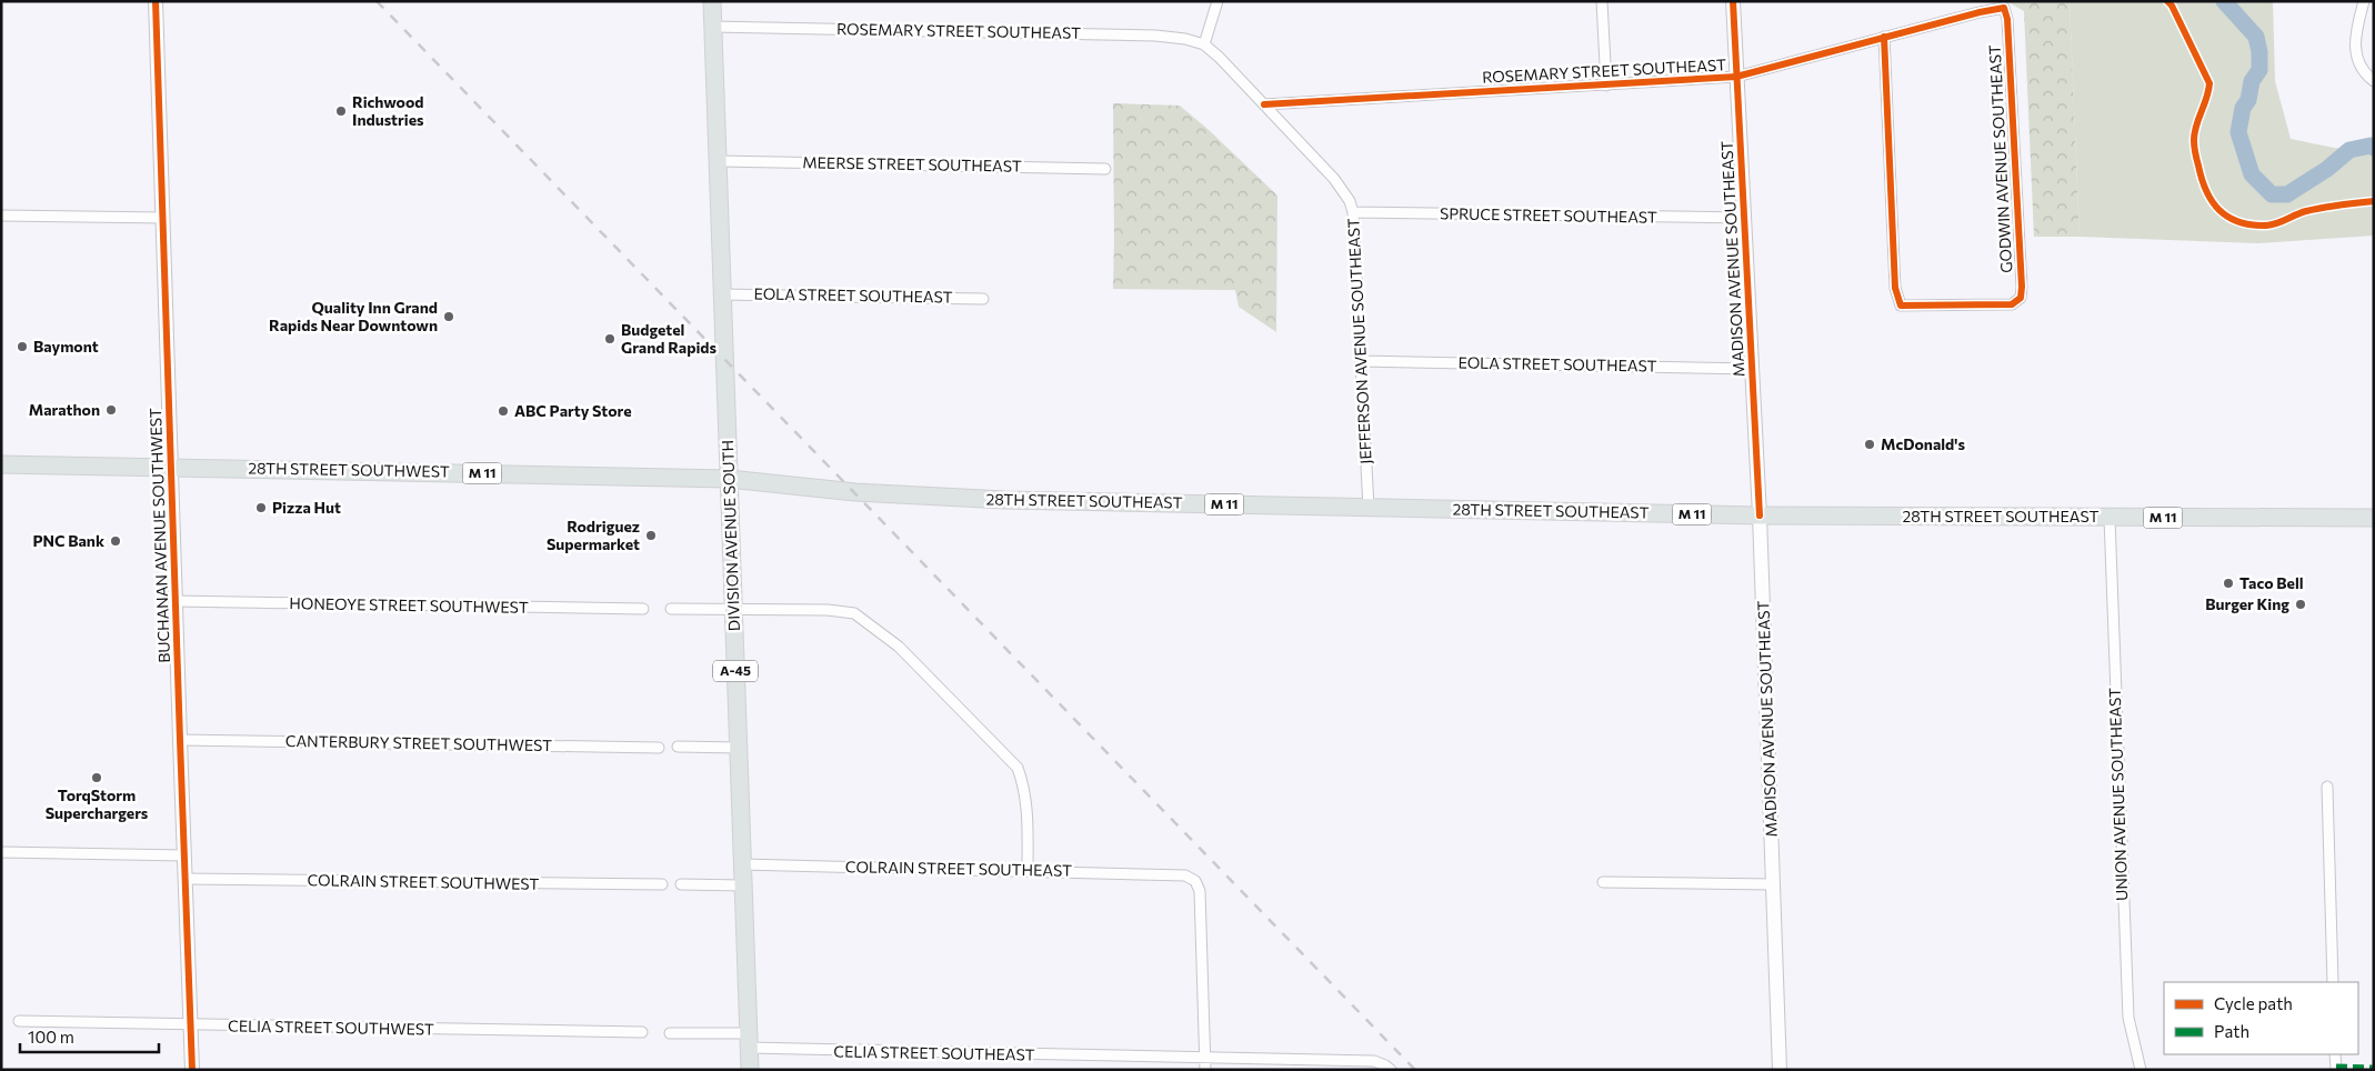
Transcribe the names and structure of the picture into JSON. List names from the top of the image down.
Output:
{
  "streets": {
    "main road": [
      "28TH STREET SOUTHWEST",
      "M 11",
      "28TH STREET SOUTHEAST",
      "DIVISION AVENUE SOUTH",
      "A-45"
    ],
    "street": [
      "ROSEMARY STREET SOUTHEAST",
      "GODWIN AVENUE SOUTHEAST",
      "MEERSE STREET SOUTHEAST",
      "SPRUCE STREET SOUTHEAST",
      "MADISON AVENUE SOUTHEAST",
      "EOLA STREET SOUTHEAST",
      "JEFFERSON AVENUE SOUTHEAST",
      "BUCHANAN AVENUE SOUTHWEST",
      "HONEOYE STREET SOUTHWEST",
      "CANTERBURY STREET SOUTHWEST",
      "UNION AVENUE SOUTHEAST",
      "COLRAIN STREET SOUTHEAST",
      "COLRAIN STREET SOUTHWEST",
      "CELIA STREET SOUTHWEST",
      "CELIA STREET SOUTHEAST"
    ]
  },
  "crossings": [
    ["ROSEMARY STREET SOUTHEAST", "GODWIN AVENUE SOUTHEAST"],
    ["ROSEMARY STREET SOUTHEAST", "MADISON AVENUE SOUTHEAST"],
    ["ROSEMARY STREET SOUTHEAST", "JEFFERSON AVENUE SOUTHEAST"],
    ["ROSEMARY STREET SOUTHEAST", "DIVISION AVENUE SOUTH"],
    ["MEERSE STREET SOUTHEAST", "DIVISION AVENUE SOUTH"],
    ["SPRUCE STREET SOUTHEAST", "MADISON AVENUE SOUTHEAST"],
    ["SPRUCE STREET SOUTHEAST", "JEFFERSON AVENUE SOUTHEAST"],
    ["MADISON AVENUE SOUTHEAST", "EOLA STREET SOUTHEAST"],
    ["MADISON AVENUE SOUTHEAST", "28TH STREET SOUTHEAST"],
    ["EOLA STREET SOUTHEAST", "JEFFERSON AVENUE SOUTHEAST"],
    ["EOLA STREET SOUTHEAST", "DIVISION AVENUE SOUTH"],
    ["JEFFERSON AVENUE SOUTHEAST", "28TH STREET SOUTHEAST"],
    ["28TH STREET SOUTHWEST", "28TH STREET SOUTHEAST"],
    ["28TH STREET SOUTHWEST", "BUCHANAN AVENUE SOUTHWEST"],
    ["28TH STREET SOUTHWEST", "DIVISION AVENUE SOUTH"],
    ["28TH STREET SOUTHEAST", "DIVISION AVENUE SOUTH"],
    ["28TH STREET SOUTHEAST", "UNION AVENUE SOUTHEAST"],
    ["BUCHANAN AVENUE SOUTHWEST", "HONEOYE STREET SOUTHWEST"],
    ["BUCHANAN AVENUE SOUTHWEST", "CANTERBURY STREET SOUTHWEST"],
    ["BUCHANAN AVENUE SOUTHWEST", "COLRAIN STREET SOUTHWEST"],
    ["BUCHANAN AVENUE SOUTHWEST", "CELIA STREET SOUTHWEST"],
    ["DIVISION AVENUE SOUTH", "COLRAIN STREET SOUTHEAST"],
    ["DIVISION AVENUE SOUTH", "CELIA STREET SOUTHEAST"],
    ["COLRAIN STREET SOUTHEAST", "CELIA STREET SOUTHEAST"]
  ],
  "places": [
    "Richwood Industries",
    "Quality Inn Grand Rapids Near Downtown",
    "Budgetel Grand Rapids",
    "Baymont",
    "Marathon",
    "ABC Party Store",
    "McDonald's",
    "Pizza Hut",
    "Rodriguez Supermarket",
    "PNC Bank",
    "Taco Bell",
    "Burger King",
    "TorqStorm Superchargers"
  ],
  "legend": ["Cycle path", "Path"],
  "scale_bar": "100 m"
}
